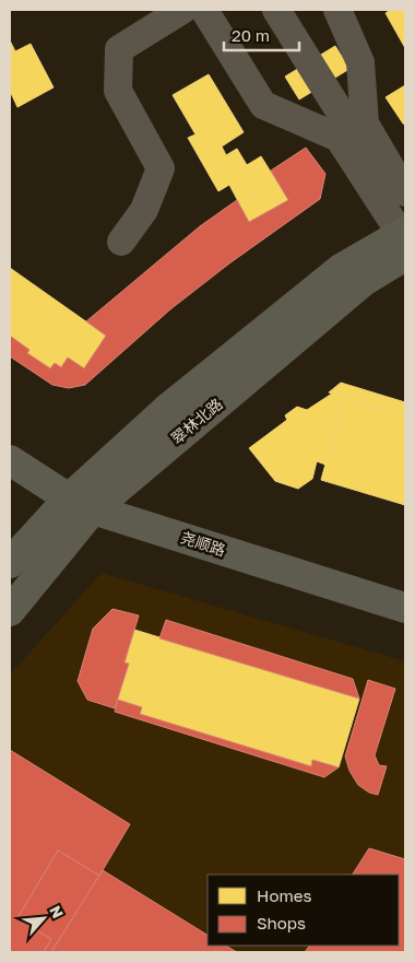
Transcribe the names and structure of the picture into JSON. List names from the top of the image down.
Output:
{
  "streets": {
    "main road": ["翠林北路", "尧顺路"]
  },
  "crossings": [
    ["翠林北路", "尧顺路"]
  ],
  "legend": ["Homes", "Shops"],
  "scale_bar": "20 m",
  "north": "top right"
}
